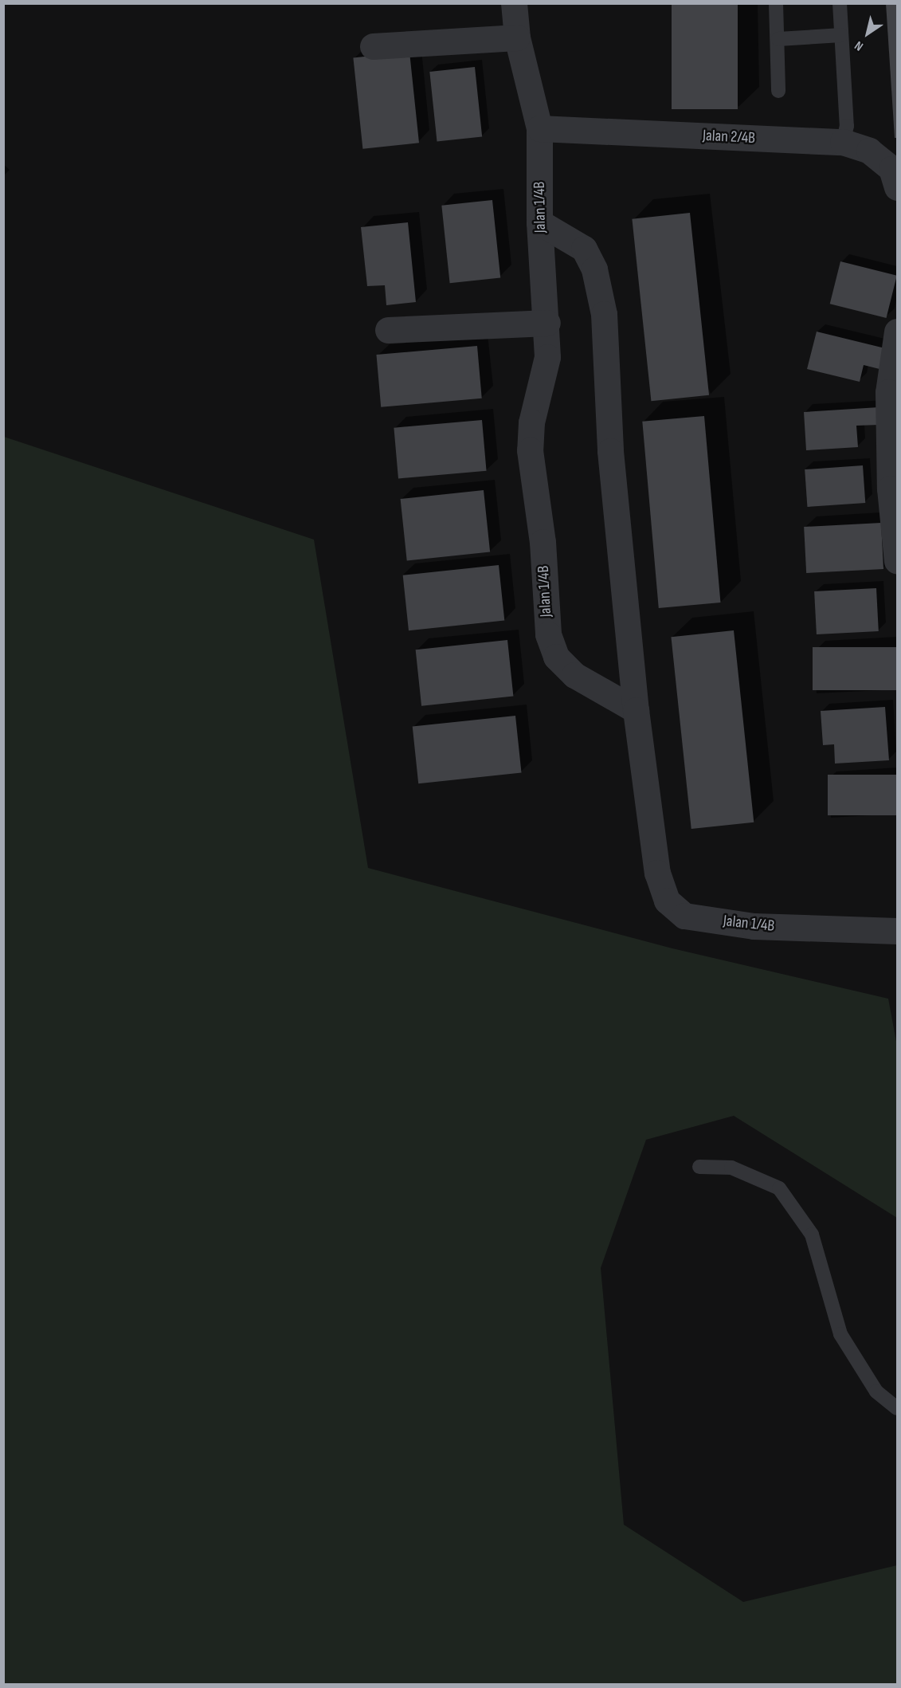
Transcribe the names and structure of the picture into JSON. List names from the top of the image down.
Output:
{
  "streets": {
    "street": ["Jalan 2/4B", "Jalan 1/4B"]
  },
  "crossings": [
    ["Jalan 2/4B", "Jalan 1/4B"]
  ],
  "north": "bottom left"
}
